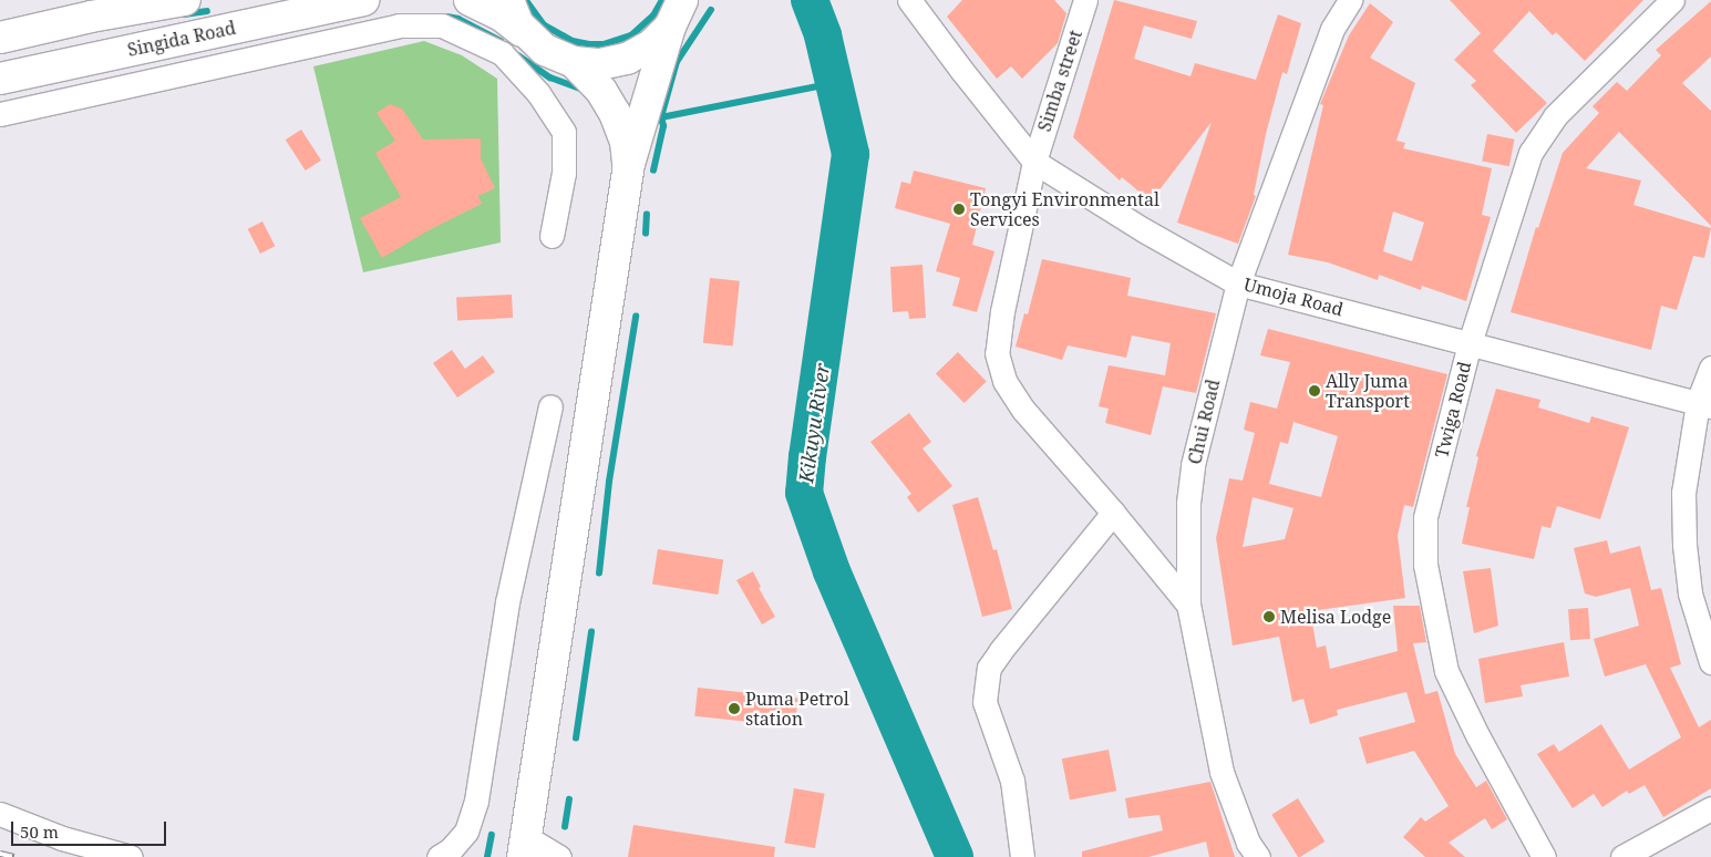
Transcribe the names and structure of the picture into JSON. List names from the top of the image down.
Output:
{
  "streets": {
    "highway": ["Singida Road"],
    "street": [
      "Simba street",
      "Umoja Road",
      "Twiga Road",
      "Chui Road"
    ]
  },
  "crossings": [
    ["Simba street", "Umoja Road"],
    ["Simba street", "Chui Road"],
    ["Umoja Road", "Twiga Road"],
    ["Umoja Road", "Chui Road"]
  ],
  "water": ["Kikuyu River"],
  "places": [
    "Tongyi Environmental Services",
    "Ally Juma Transport",
    "Melisa Lodge",
    "Puma Petrol station"
  ],
  "scale_bar": "50 m"
}
